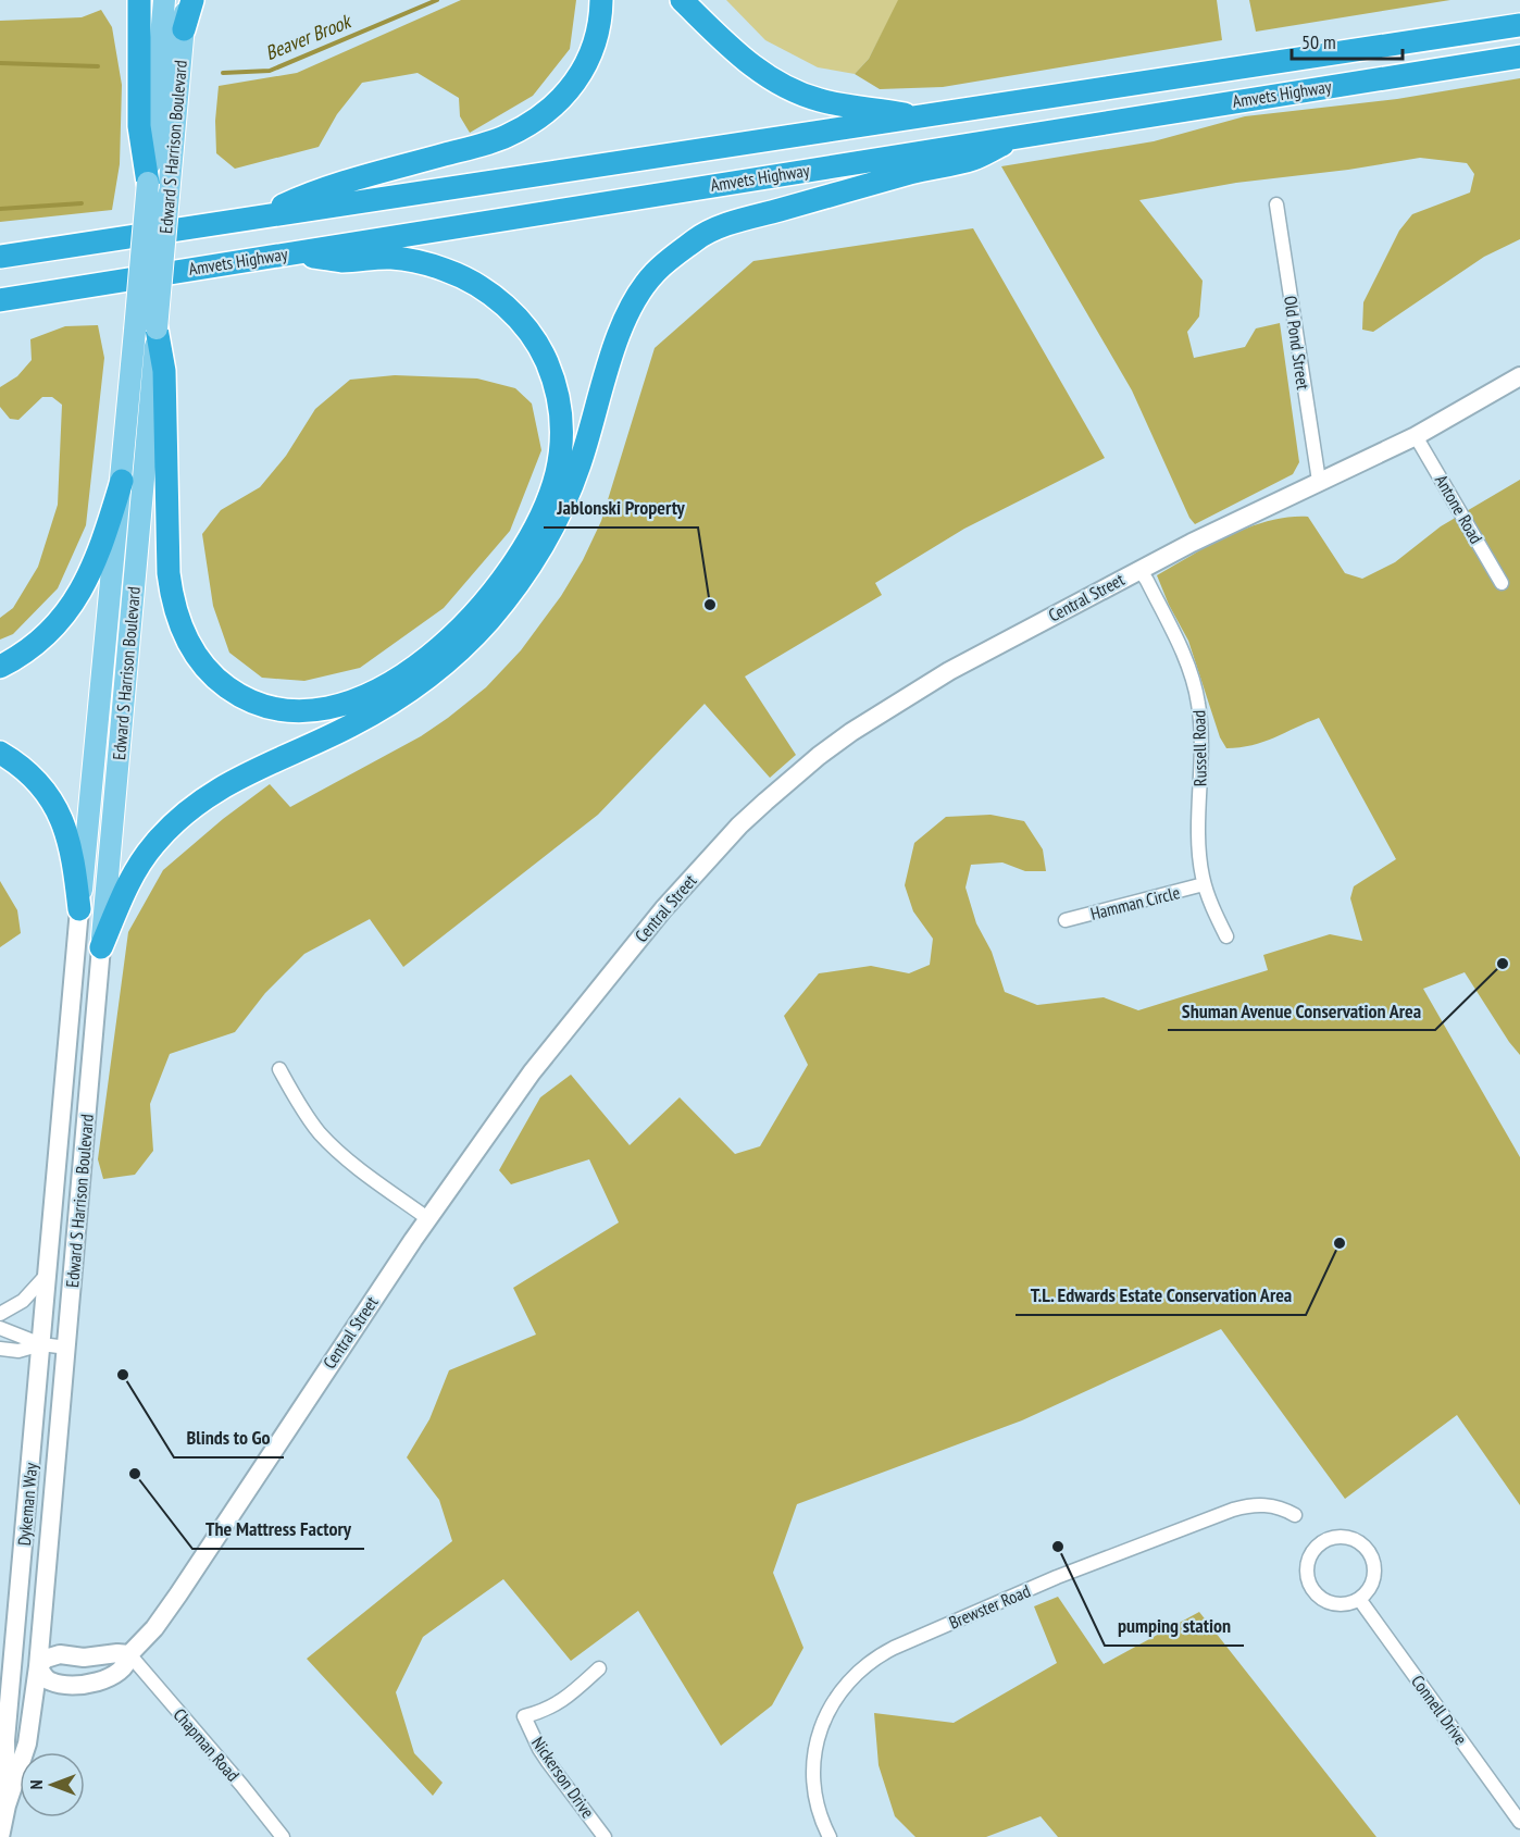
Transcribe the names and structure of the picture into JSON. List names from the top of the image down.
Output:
{
  "streets": {
    "highway": ["Amvets Highway"],
    "main road": ["Edward S Harrison Boulevard"],
    "street": [
      "Old Pond Street",
      "Antone Road",
      "Central Street",
      "Russell Road",
      "Hamman Circle",
      "Dykeman Way",
      "Brewster Road",
      "Connell Drive",
      "Chapman Road",
      "Nickerson Drive"
    ]
  },
  "crossings": [
    ["Edward S Harrison Boulevard", "Dykeman Way"],
    ["Old Pond Street", "Central Street"],
    ["Antone Road", "Central Street"],
    ["Central Street", "Russell Road"],
    ["Central Street", "Dykeman Way"],
    ["Central Street", "Chapman Road"],
    ["Russell Road", "Hamman Circle"]
  ],
  "water": ["Beaver Brook"],
  "places": [
    "Jablonski Property",
    "Shuman Avenue Conservation Area",
    "T.L. Edwards Estate Conservation Area",
    "Blinds to Go",
    "The Mattress Factory",
    "pumping station"
  ],
  "scale_bar": "50 m",
  "north": "left"
}
